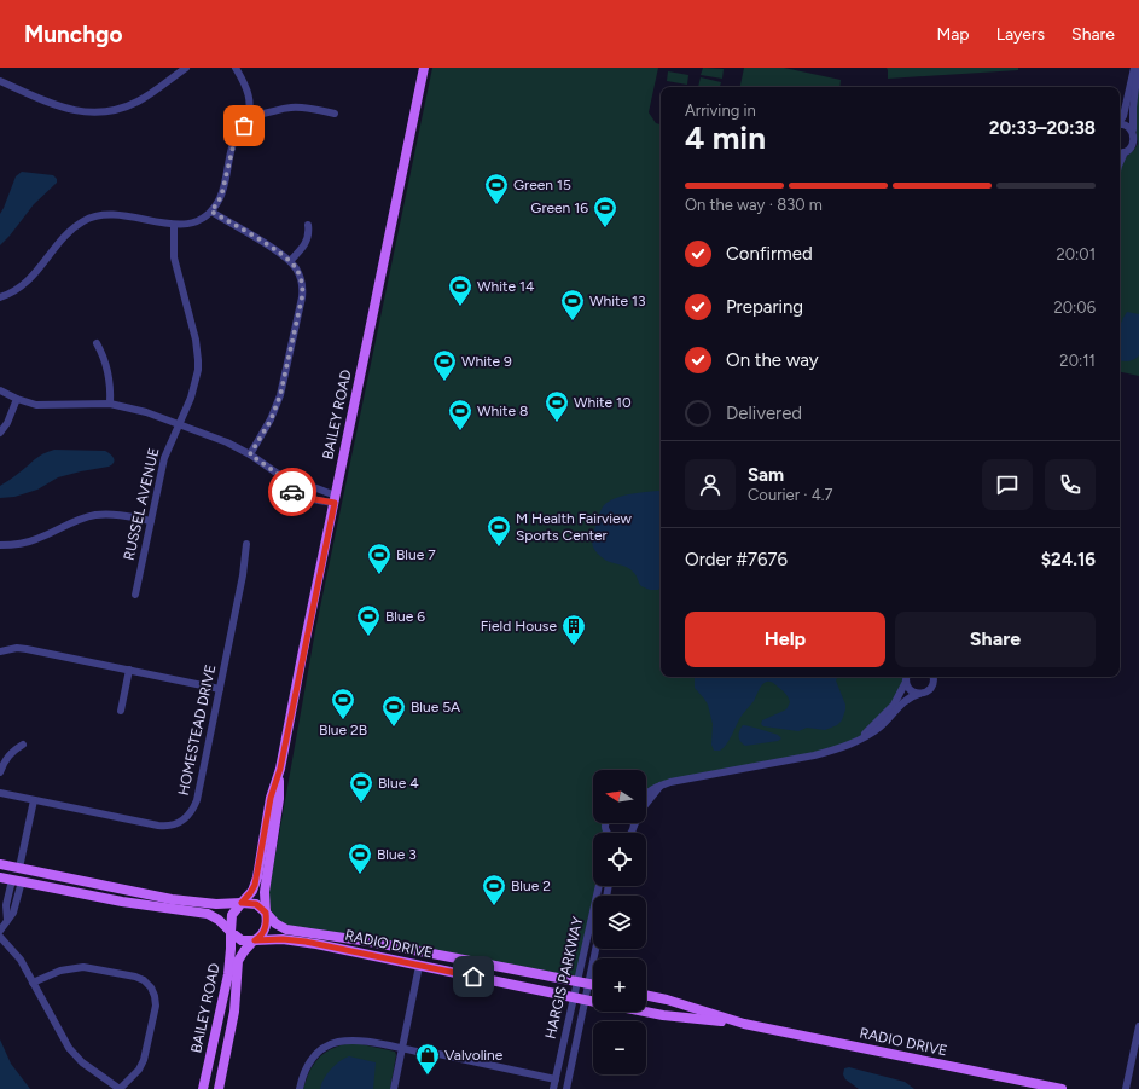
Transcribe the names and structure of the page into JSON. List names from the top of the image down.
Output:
{
  "streets": {
    "main road": ["BAILEY ROAD", "RADIO DRIVE"],
    "street": ["RUSSEL AVENUE", "HOMESTEAD DRIVE", "HARGIS PARKWAY"]
  },
  "crossings": [
    ["BAILEY ROAD", "RADIO DRIVE"],
    ["RADIO DRIVE", "HARGIS PARKWAY"]
  ],
  "places": {
    "sports": [
      "Green 15",
      "Green 16",
      "White 14",
      "White 13",
      "White 9",
      "White 10",
      "White 8",
      "M Health Fairview Sports Center",
      "Blue 7",
      "Blue 6",
      "Blue 2B",
      "Blue 5A",
      "Blue 4",
      "Blue 3",
      "Blue 2"
    ],
    "building": ["Field House"],
    "shop": ["Valvoline"]
  },
  "north": "left",
  "page": {
    "header": "Munchgo",
    "nav": ["Map", "Layers", "Share"],
    "heading": ["4 min", "Arriving in", "20:33–20:38"],
    "panel": [
      "Sam",
      "Courier · 4.7",
      "Order #7676",
      "$24.16"
    ],
    "bar": "On the way · 830 m",
    "list": [
      ["Confirmed", "20:01"],
      ["Preparing", "20:06"],
      ["On the way", "20:11"],
      "Delivered"
    ],
    "buttons": ["Help", "Share"],
    "map_buttons": ["+", "−"]
  }
}
